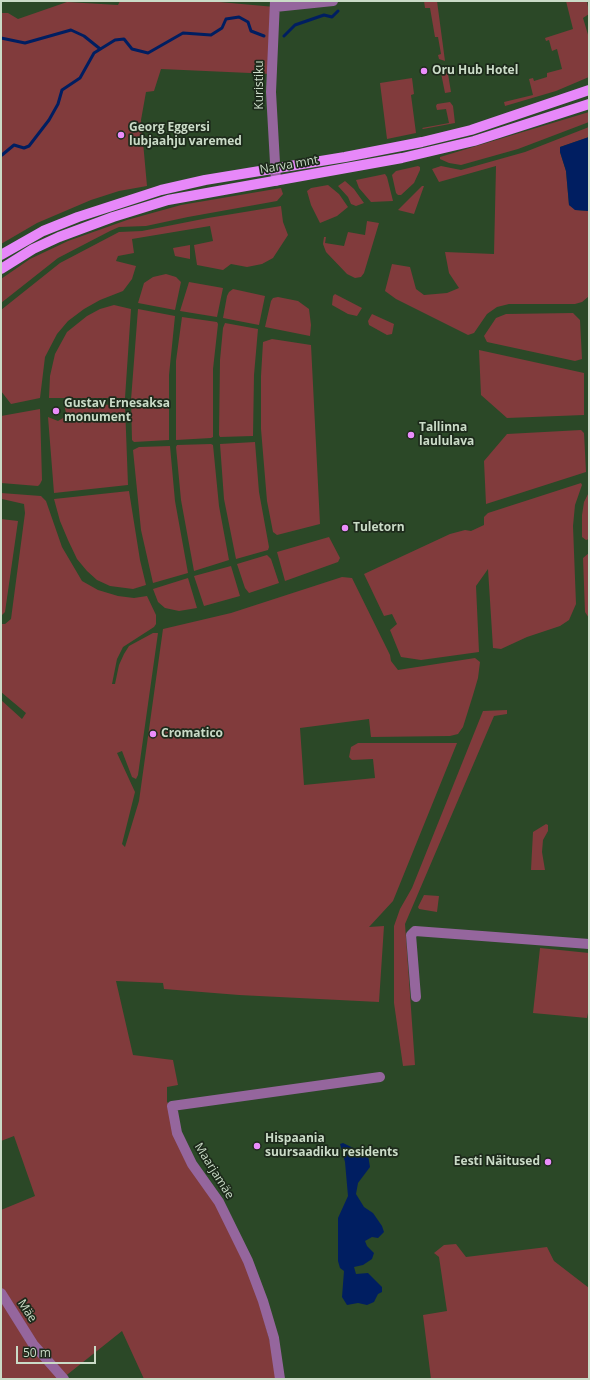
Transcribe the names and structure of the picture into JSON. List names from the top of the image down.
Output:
{
  "streets": {
    "main road": ["Narva mnt"],
    "street": ["Kuristiku", "Maarjamäe", "Mäe"]
  },
  "crossings": [
    ["Kuristiku", "Narva mnt"]
  ],
  "places": [
    "Oru Hub Hotel",
    "Georg Eggersi lubjaahju varemed",
    "Gustav Ernesaksa monument",
    "Tallinna laululava",
    "Tuletorn",
    "Cromatico",
    "Hispaania suursaadiku residents",
    "Eesti Näitused"
  ],
  "scale_bar": "50 m"
}
